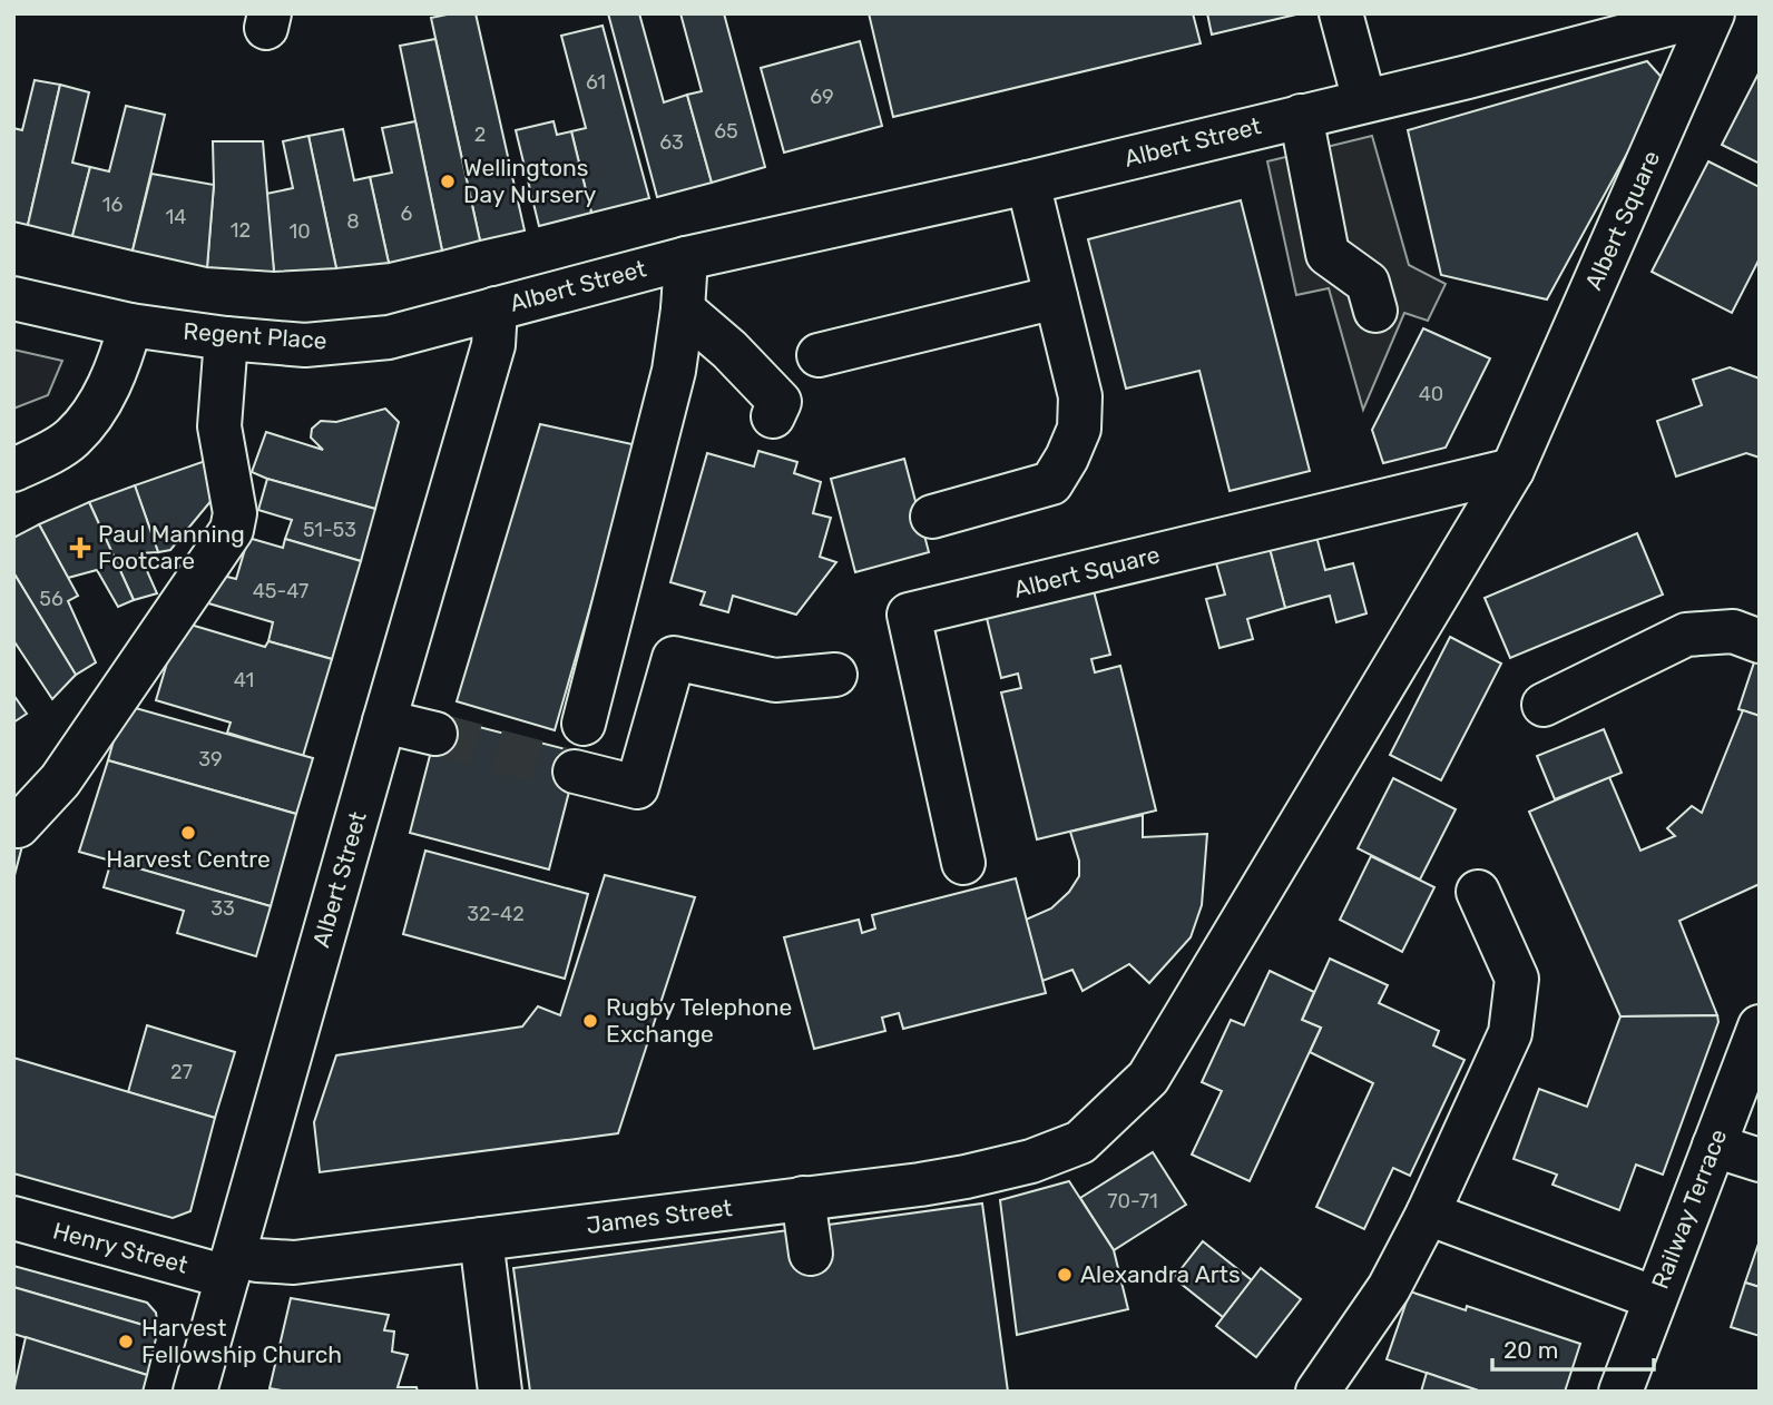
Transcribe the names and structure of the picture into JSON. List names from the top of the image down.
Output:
{
  "streets": {
    "street": [
      "Albert Street",
      "Albert Square",
      "Regent Place",
      "Railway Terrace",
      "James Street",
      "Henry Street"
    ]
  },
  "crossings": [
    ["Albert Street", "Albert Square"],
    ["Albert Street", "Regent Place"],
    ["Albert Street", "James Street"],
    ["Albert Street", "Henry Street"],
    ["Albert Square", "James Street"],
    ["James Street", "Henry Street"]
  ],
  "places": {
    "other": [
      "Wellingtons Day Nursery",
      "Harvest Centre",
      "Rugby Telephone Exchange",
      "Alexandra Arts",
      "Harvest Fellowship Church"
    ],
    "health": ["Paul Manning Footcare"]
  },
  "house_numbers": [
    "61",
    "69",
    "65",
    "2",
    "63",
    "16",
    "6",
    "14",
    "8",
    "12",
    "10",
    "40",
    "51-53",
    "45-47",
    "56",
    "41",
    "39",
    "33",
    "32-42",
    "27",
    "70-71"
  ],
  "scale_bar": "20 m"
}
